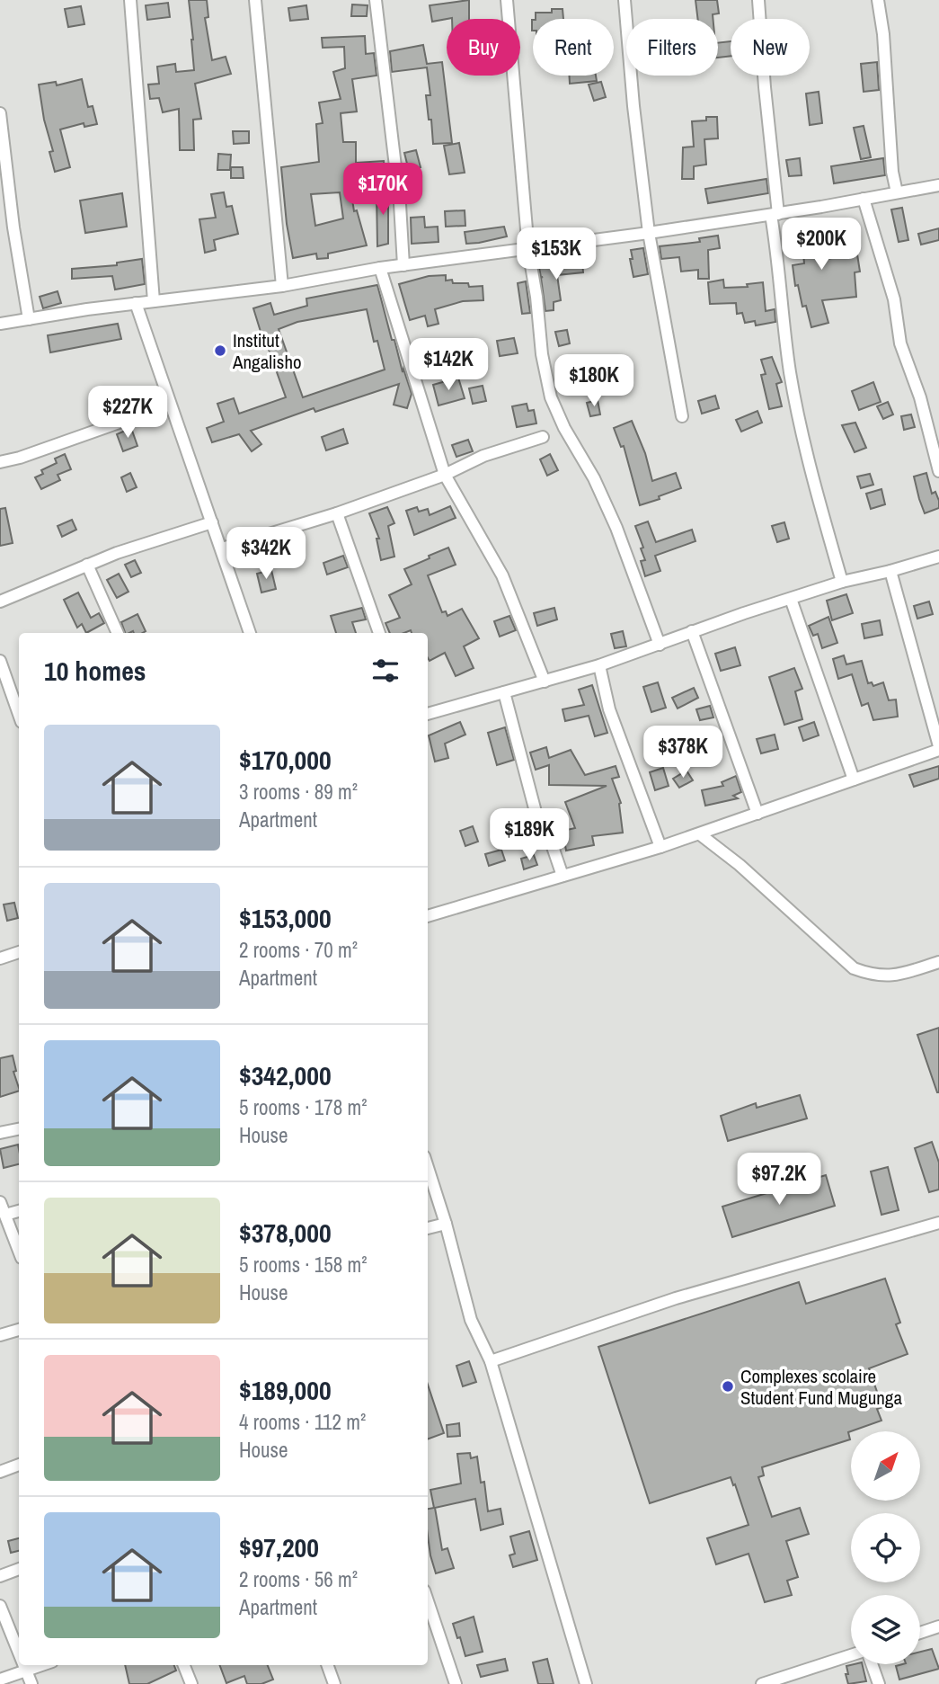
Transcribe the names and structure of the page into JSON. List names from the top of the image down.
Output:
{
  "places": ["Institut Angalisho", "Complexes scolaire Student Fund Mugunga"],
  "north": "top right",
  "page": {
    "chip": [
      "Buy",
      "Rent",
      "Filters",
      "New"
    ],
    "price": [
      "$170K",
      "$200K",
      "$153K",
      "$142K",
      "$180K",
      "$227K",
      "$342K",
      "$378K",
      "$189K",
      "$97.2K"
    ],
    "heading": "10 homes",
    "list": [
      {
        "name": "$170,000",
        "note": "3 rooms · 89 m² · Apartment"
      },
      {
        "name": "$153,000",
        "note": "2 rooms · 70 m² · Apartment"
      },
      {
        "name": "$342,000",
        "note": "5 rooms · 178 m² · House"
      },
      {
        "name": "$378,000",
        "note": "5 rooms · 158 m² · House"
      },
      {
        "name": "$189,000",
        "note": "4 rooms · 112 m² · House"
      },
      {
        "name": "$97,200",
        "note": "2 rooms · 56 m² · Apartment"
      }
    ]
  }
}
